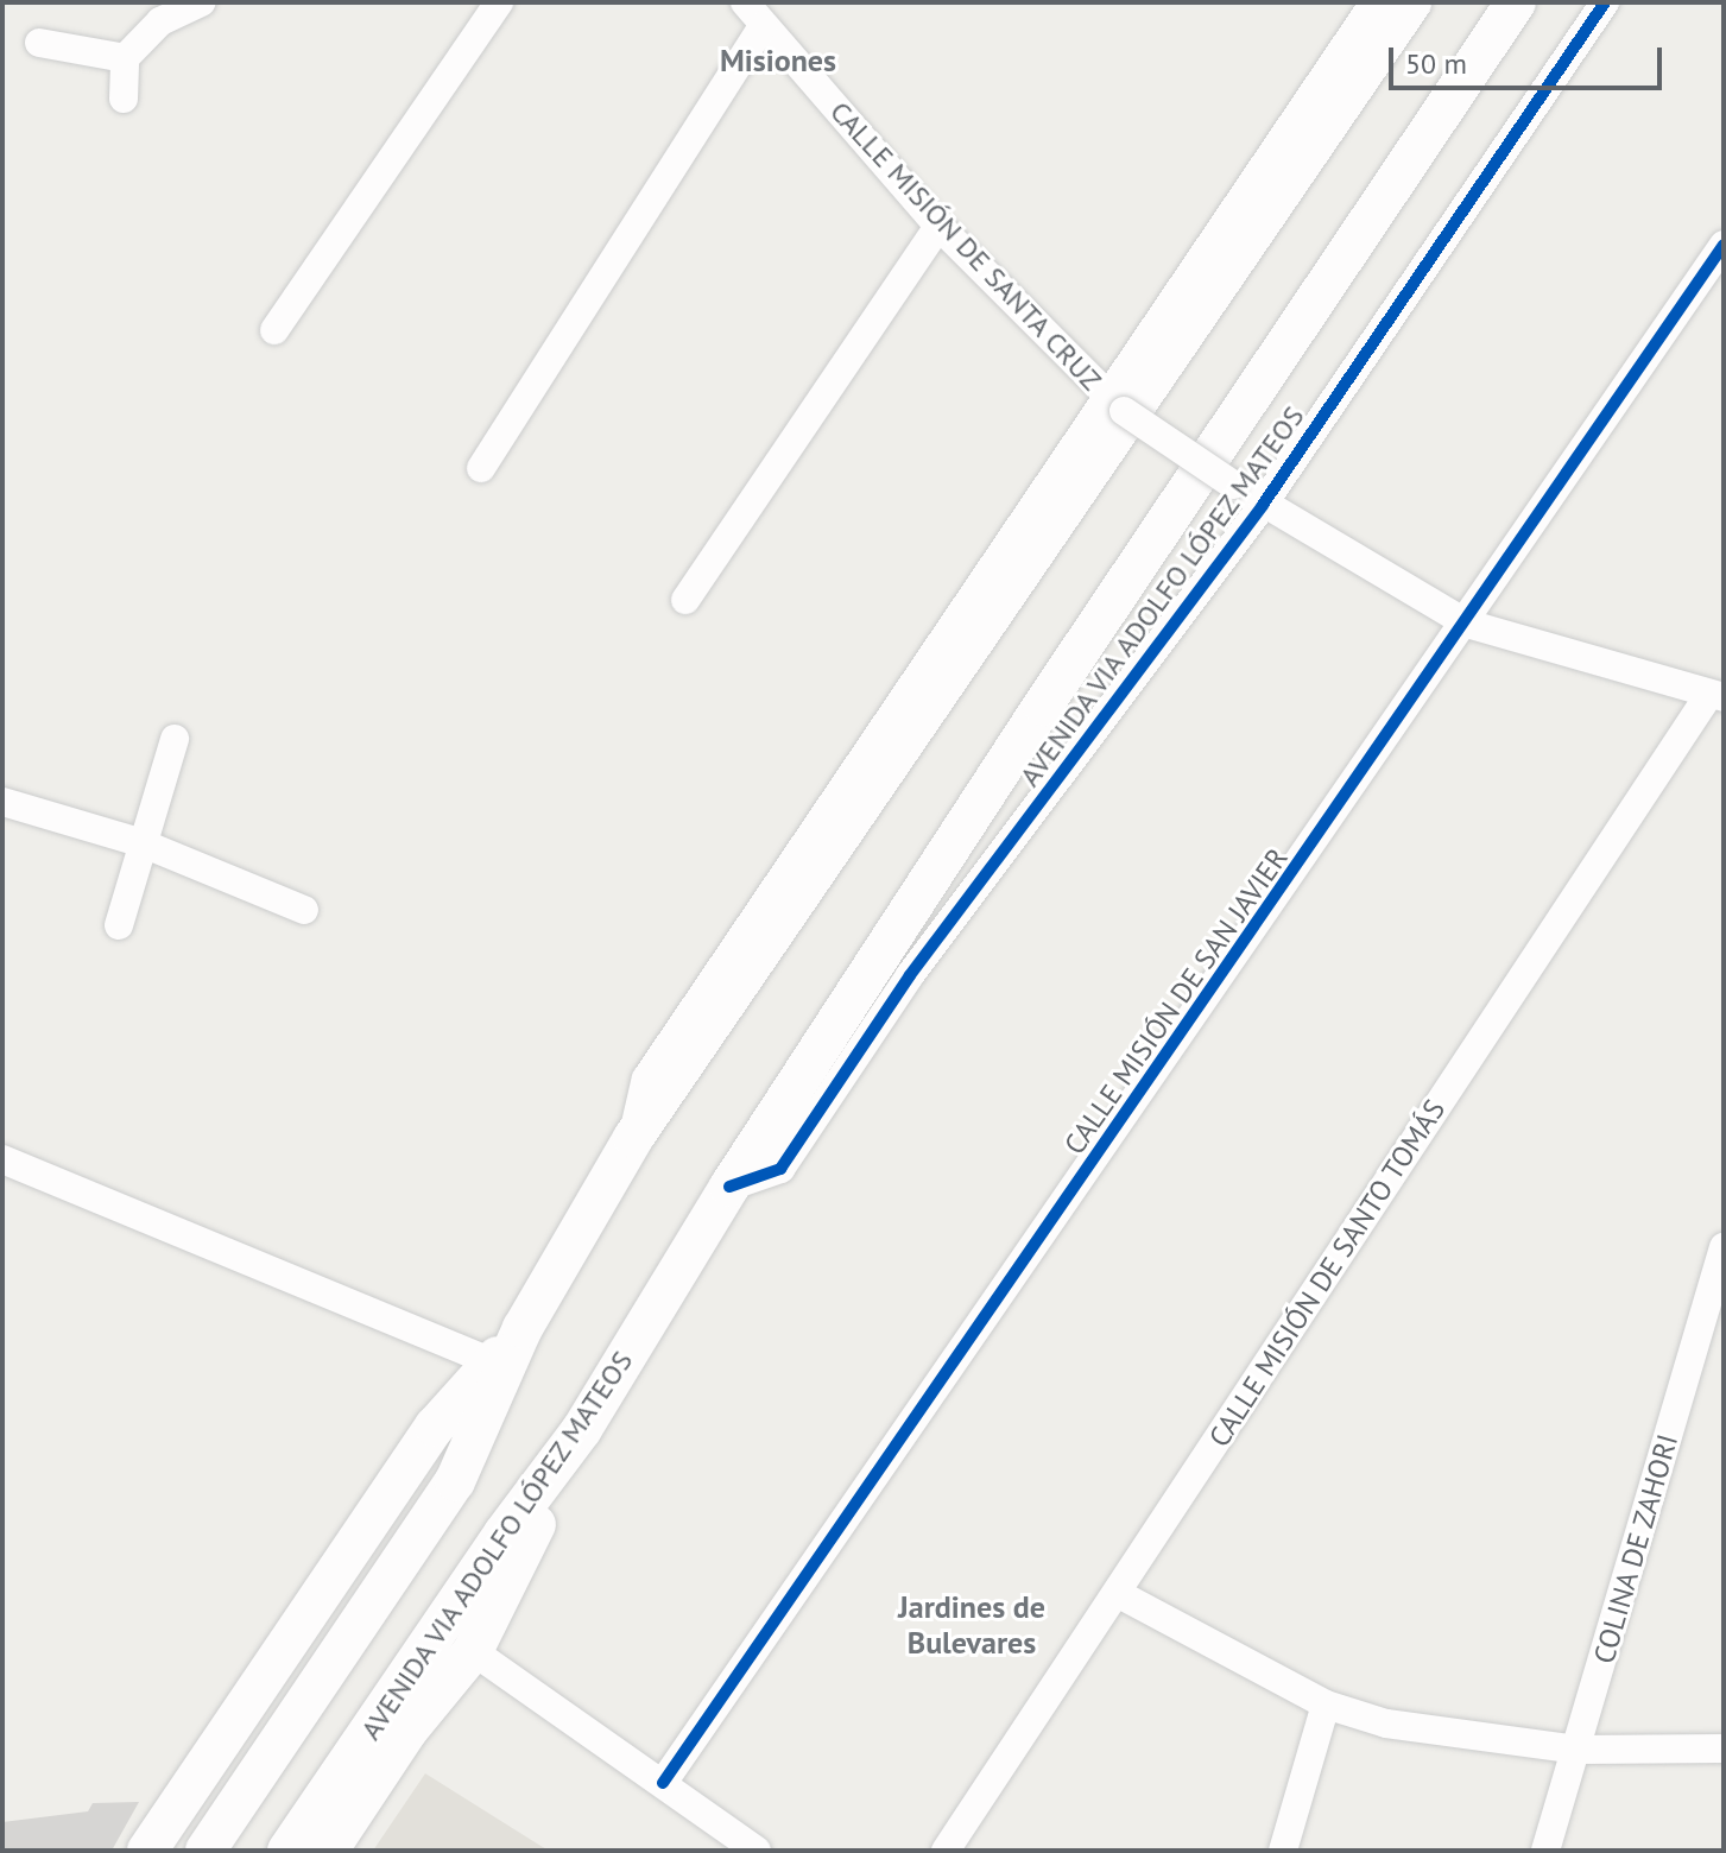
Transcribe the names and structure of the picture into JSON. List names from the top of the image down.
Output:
{
  "streets": {
    "main road": ["AVENIDA VIA ADOLFO LÓPEZ MATEOS"],
    "street": [
      "CALLE MISIÓN DE SANTA CRUZ",
      "CALLE MISIÓN DE SAN JAVIER",
      "CALLE MISIÓN DE SANTO TOMÁS",
      "COLINA DE ZAHORI"
    ]
  },
  "crossings": [
    ["CALLE MISIÓN DE SANTA CRUZ", "AVENIDA VIA ADOLFO LÓPEZ MATEOS"],
    ["CALLE MISIÓN DE SANTA CRUZ", "CALLE MISIÓN DE SAN JAVIER"],
    ["CALLE MISIÓN DE SANTA CRUZ", "CALLE MISIÓN DE SANTO TOMÁS"]
  ],
  "districts": ["Misiones", "Jardines de Bulevares"],
  "scale_bar": "50 m"
}
